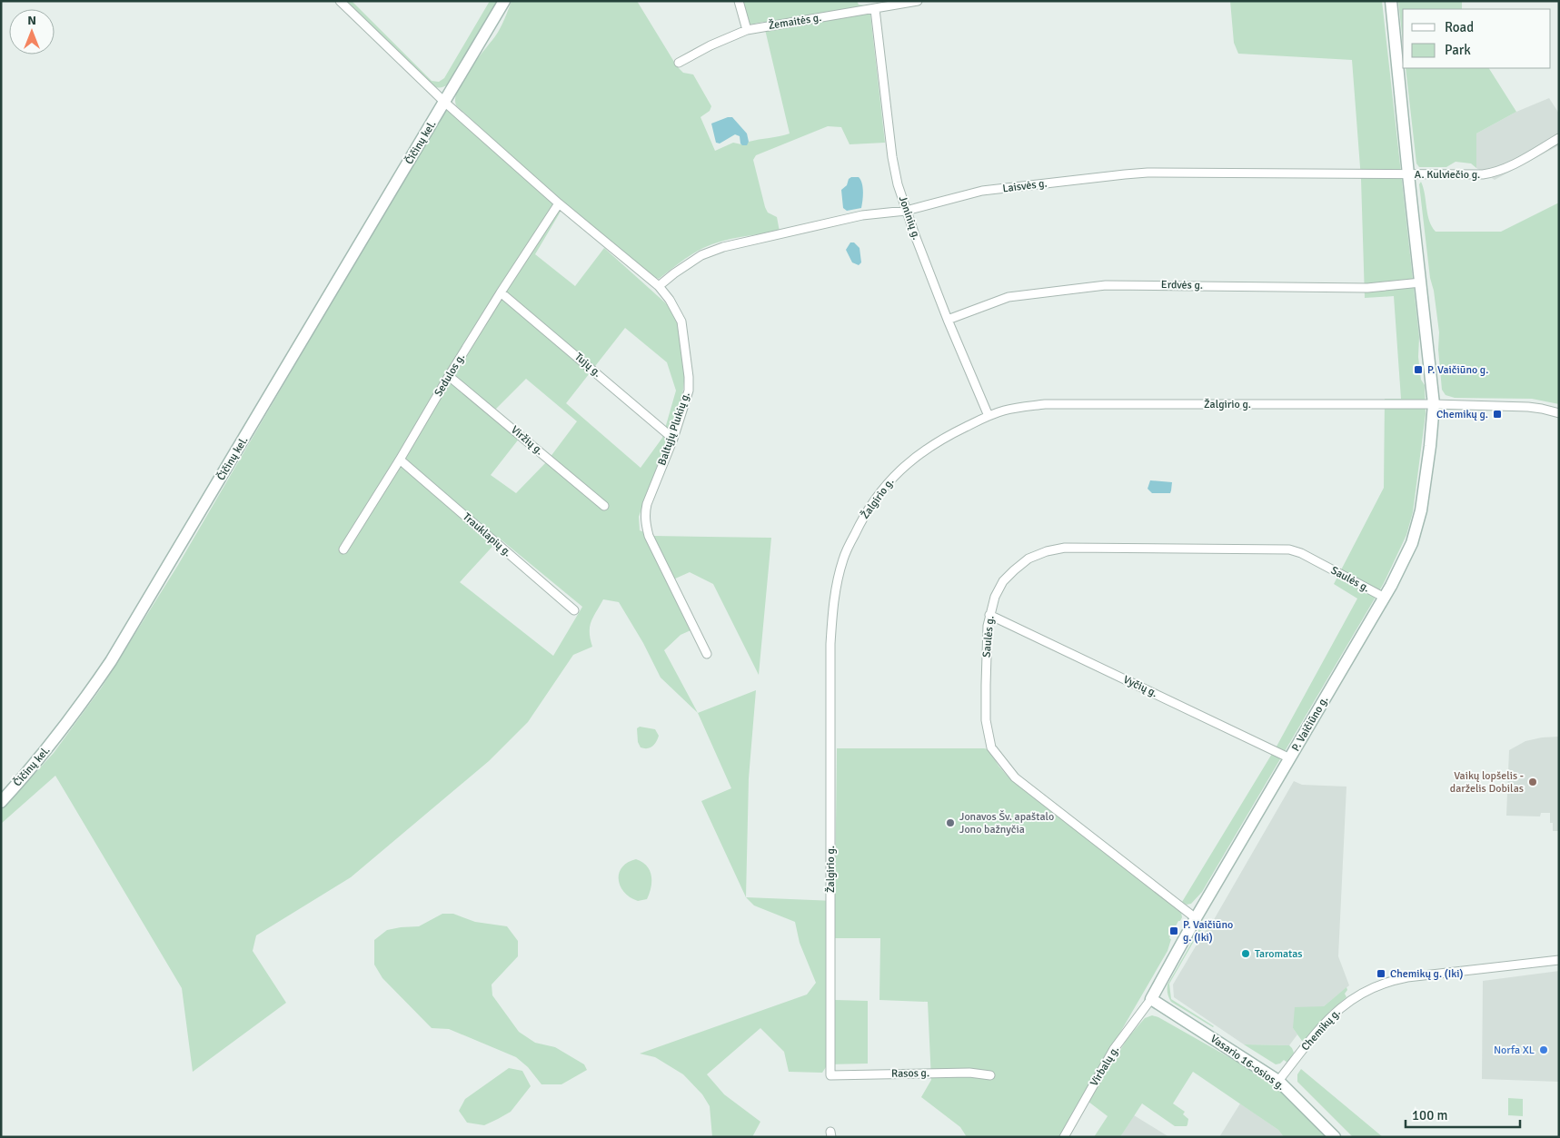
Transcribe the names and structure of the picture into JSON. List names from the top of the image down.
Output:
{
  "streets": {
    "main road": ["Čičinų kel.", "P. Vaičiūno g.", "Vasario 16-osios g."],
    "street": [
      "Žemaitės g.",
      "A. Kulviečio g.",
      "Laisvės g.",
      "Joninių g.",
      "Erdvės g.",
      "Tujų g.",
      "Sedulos g.",
      "Žalgirio g.",
      "Baltųjų Plukių g.",
      "Viržių g.",
      "Trauklapių g.",
      "Saulės g.",
      "Vyčių g.",
      "Chemikų g.",
      "Virbalų g.",
      "Rasos g."
    ]
  },
  "crossings": [
    ["Žemaitės g.", "Joninių g."],
    ["Čičinų kel.", "Baltųjų Plukių g."],
    ["A. Kulviečio g.", "Laisvės g."],
    ["A. Kulviečio g.", "P. Vaičiūno g."],
    ["Laisvės g.", "Joninių g."],
    ["Laisvės g.", "Baltųjų Plukių g."],
    ["Laisvės g.", "P. Vaičiūno g."],
    ["Joninių g.", "Erdvės g."],
    ["Joninių g.", "Žalgirio g."],
    ["Erdvės g.", "P. Vaičiūno g."],
    ["Tujų g.", "Sedulos g."],
    ["Tujų g.", "Baltųjų Plukių g."],
    ["Sedulos g.", "Baltųjų Plukių g."],
    ["Sedulos g.", "Viržių g."],
    ["Sedulos g.", "Trauklapių g."],
    ["Žalgirio g.", "P. Vaičiūno g."],
    ["Žalgirio g.", "Rasos g."],
    ["Saulės g.", "Vyčių g."],
    ["Saulės g.", "P. Vaičiūno g."],
    ["Vyčių g.", "P. Vaičiūno g."],
    ["P. Vaičiūno g.", "Vasario 16-osios g."],
    ["P. Vaičiūno g.", "Virbalų g."],
    ["Chemikų g.", "Vasario 16-osios g."],
    ["Vasario 16-osios g.", "Virbalų g."]
  ],
  "places": {
    "transit": [
      "P. Vaičiūno g.",
      "Chemikų g.",
      "P. Vaičiūno g. (Iki)",
      "Chemikų g. (Iki)"
    ],
    "other": [
      "Vaikų lopšelis - darželis Dobilas",
      "Jonavos Šv. apaštalo Jono bažnyčia",
      "Taromatas",
      "Norfa XL"
    ]
  },
  "legend": ["Road", "Park"],
  "scale_bar": "100 m",
  "north": "top"
}
